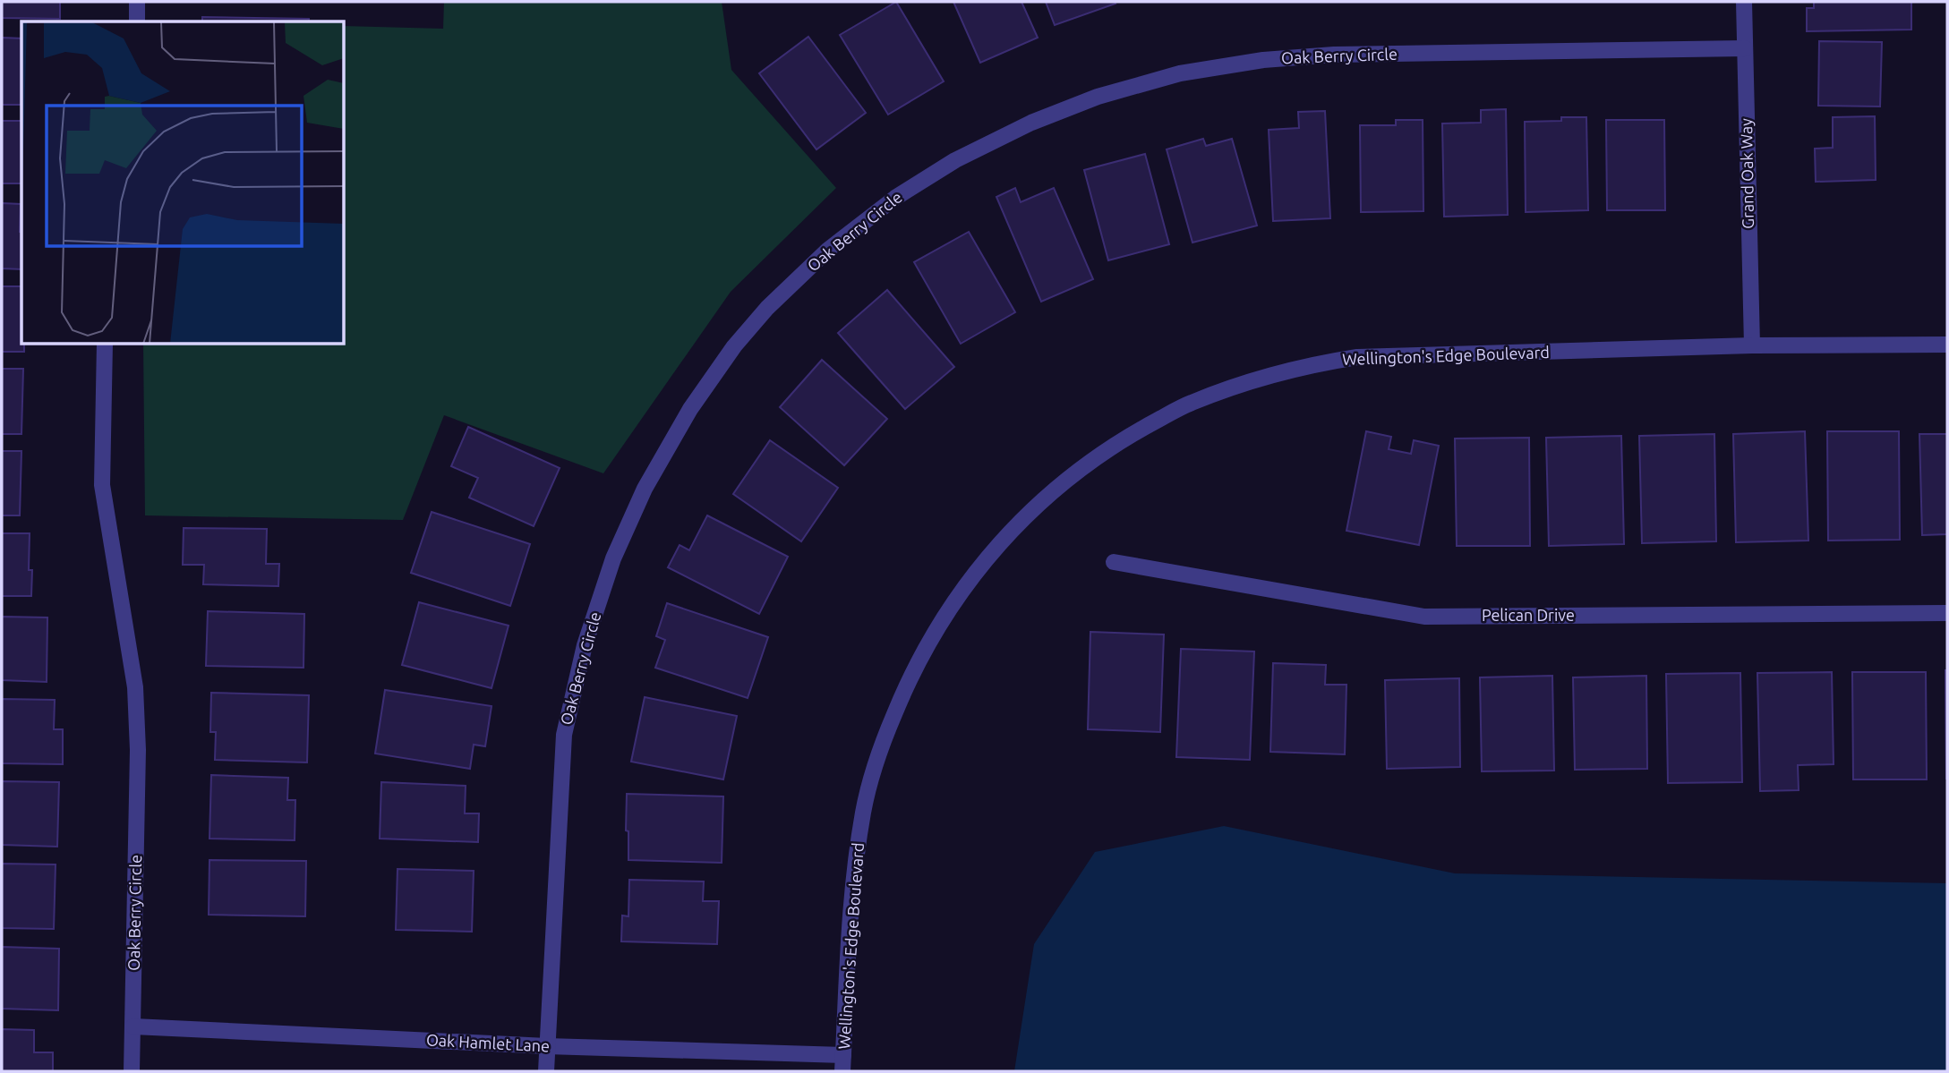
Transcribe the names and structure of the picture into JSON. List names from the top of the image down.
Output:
{
  "streets": {
    "street": [
      "Oak Berry Circle",
      "Grand Oak Way",
      "Wellington's Edge Boulevard",
      "Pelican Drive",
      "Oak Hamlet Lane"
    ]
  },
  "crossings": [
    ["Oak Berry Circle", "Grand Oak Way"],
    ["Oak Berry Circle", "Oak Hamlet Lane"],
    ["Grand Oak Way", "Wellington's Edge Boulevard"],
    ["Wellington's Edge Boulevard", "Oak Hamlet Lane"]
  ]
}
